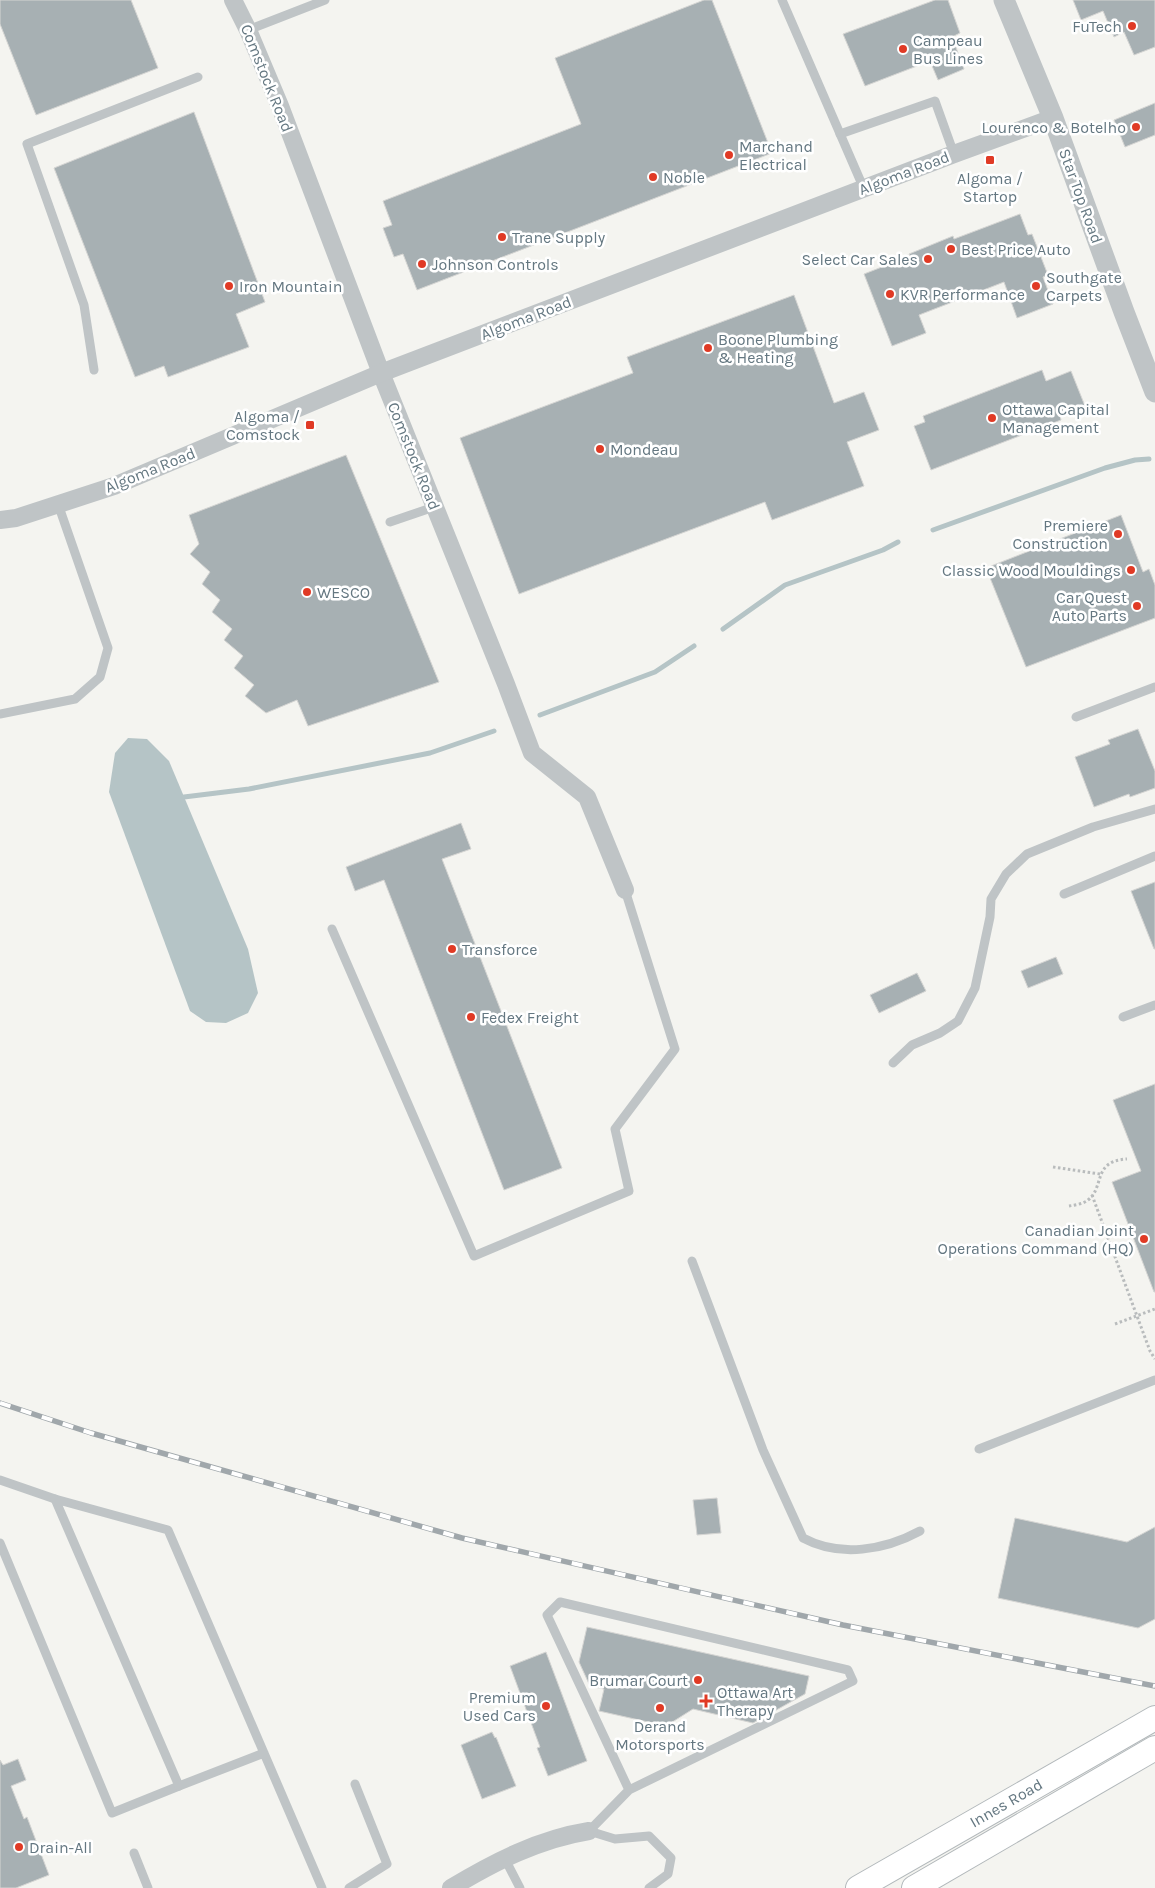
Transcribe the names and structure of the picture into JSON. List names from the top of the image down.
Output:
{
  "streets": {
    "main road": ["Innes Road"],
    "street": ["Comstock Road", "Algoma Road", "Star Top Road"]
  },
  "crossings": [
    ["Comstock Road", "Algoma Road"],
    ["Algoma Road", "Star Top Road"]
  ],
  "places": {
    "other": [
      "FuTech",
      "Campeau Bus Lines",
      "Lourenco & Botelho",
      "Marchand Electrical",
      "Noble",
      "Trane Supply",
      "Best Price Auto",
      "Select Car Sales",
      "Johnson Controls",
      "Iron Mountain",
      "Southgate Carpets",
      "KVR Performance",
      "Boone Plumbing & Heating",
      "Ottawa Capital Management",
      "Mondeau",
      "Premiere Construction",
      "Classic Wood Mouldings",
      "WESCO",
      "Car Quest Auto Parts",
      "Transforce",
      "Fedex Freight",
      "Canadian Joint Operations Command (HQ)",
      "Brumar Court",
      "Premium Used Cars",
      "Derand Motorsports",
      "Drain-All"
    ],
    "transit": ["Algoma / Startop", "Algoma / Comstock"],
    "health": ["Ottawa Art Therapy"]
  }
}
